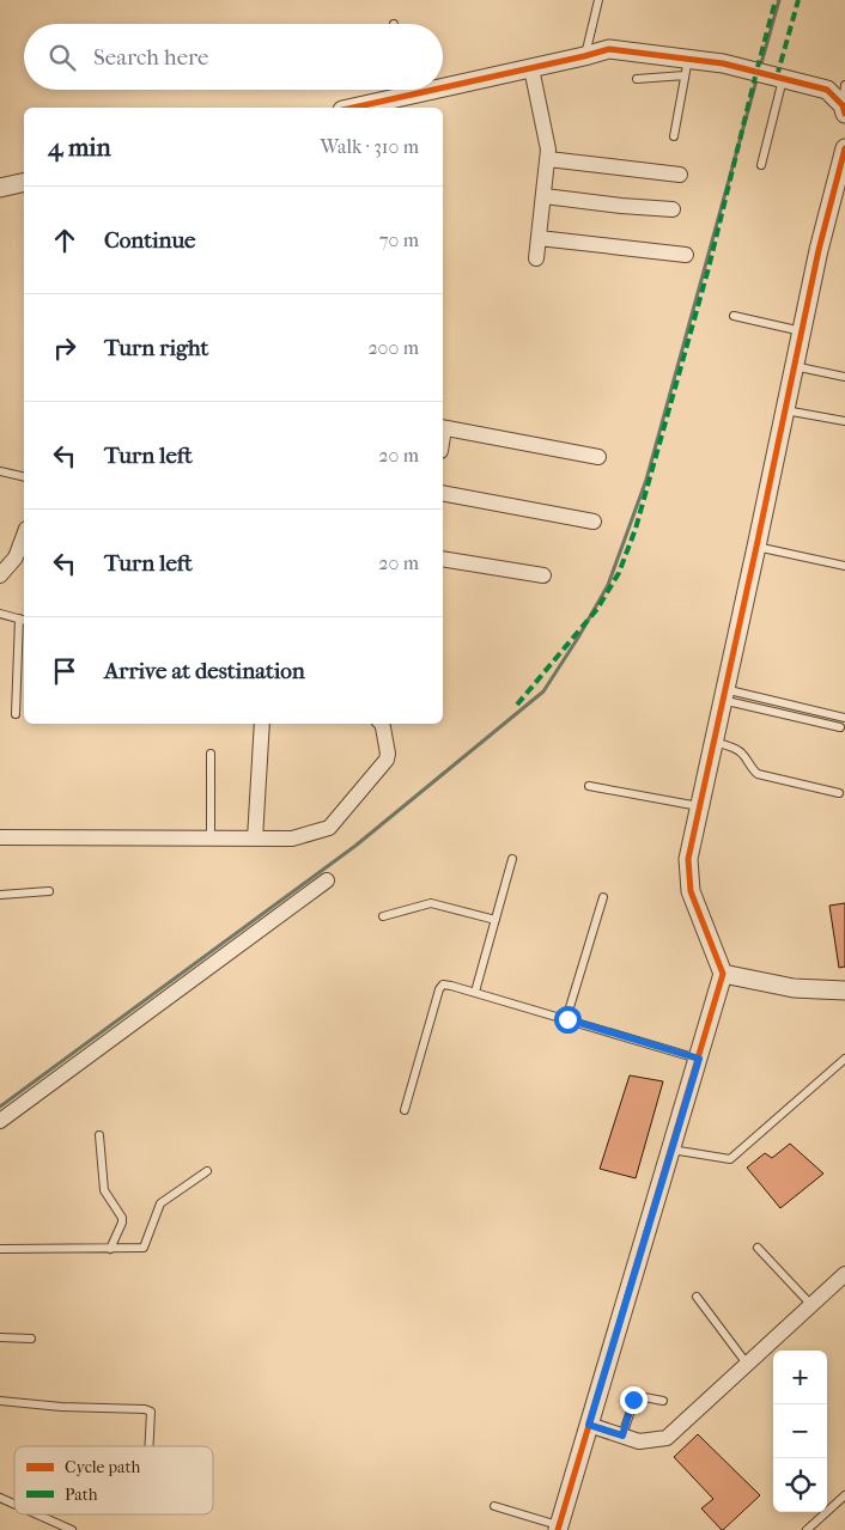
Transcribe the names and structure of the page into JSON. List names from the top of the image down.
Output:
{
  "legend": ["Cycle path", "Path"],
  "page": {
    "search": "Search here",
    "heading": ["4 min", "Walk · 310 m"],
    "list": [
      ["Continue", "70 m"],
      ["Turn right", "200 m"],
      ["Turn left", "20 m"],
      ["Turn left", "20 m"],
      "Arrive at destination"
    ],
    "map_buttons": ["+", "−"]
  }
}
